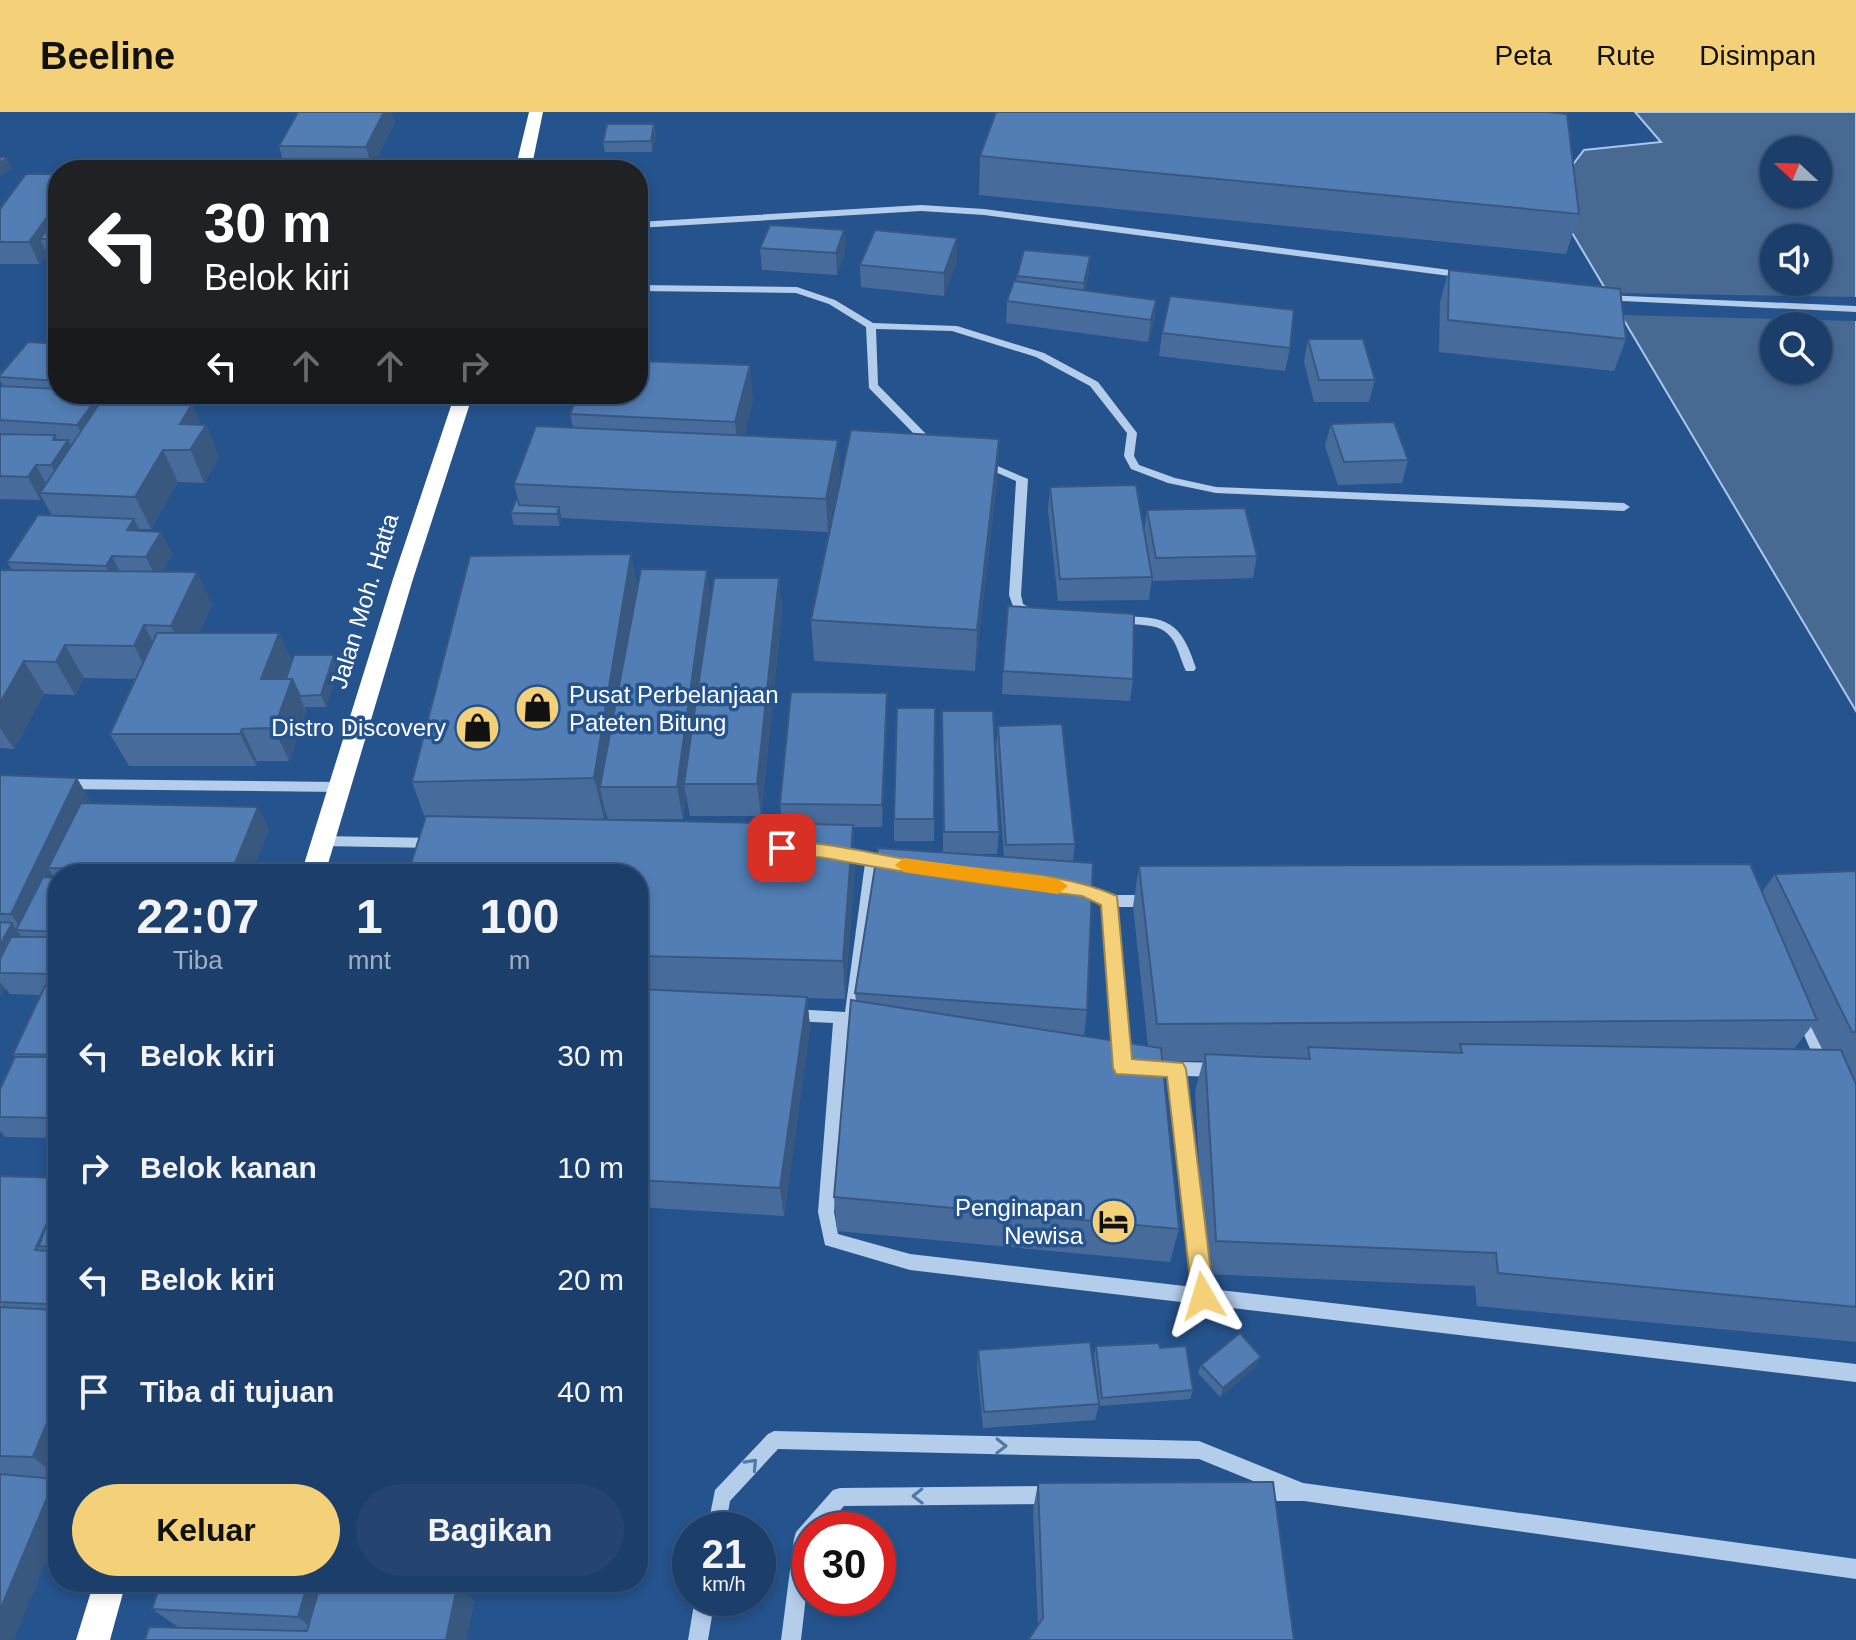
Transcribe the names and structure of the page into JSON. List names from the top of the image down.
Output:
{
  "streets": {
    "highway": ["Jalan Moh. Hatta"]
  },
  "places": {
    "shop": ["Pusat Perbelanjaan Pateten Bitung", "Distro Discovery"],
    "hotel": ["Penginapan Newisa"]
  },
  "north": "left",
  "page": {
    "header": "Beeline",
    "nav": ["Peta", "Rute", "Disimpan"],
    "turn": ["30 m", "Belok kiri"],
    "eta": [
      "22:07",
      "Tiba",
      "1",
      "mnt",
      "100",
      "m"
    ],
    "list": [
      {
        "name": "Belok kiri",
        "value": "30 m"
      },
      {
        "name": "Belok kanan",
        "value": "10 m"
      },
      {
        "name": "Belok kiri",
        "value": "20 m"
      },
      {
        "name": "Tiba di tujuan",
        "value": "40 m"
      }
    ],
    "buttons": ["Keluar", "Bagikan"],
    "speed": "21 km/h",
    "limit": "30"
  }
}
